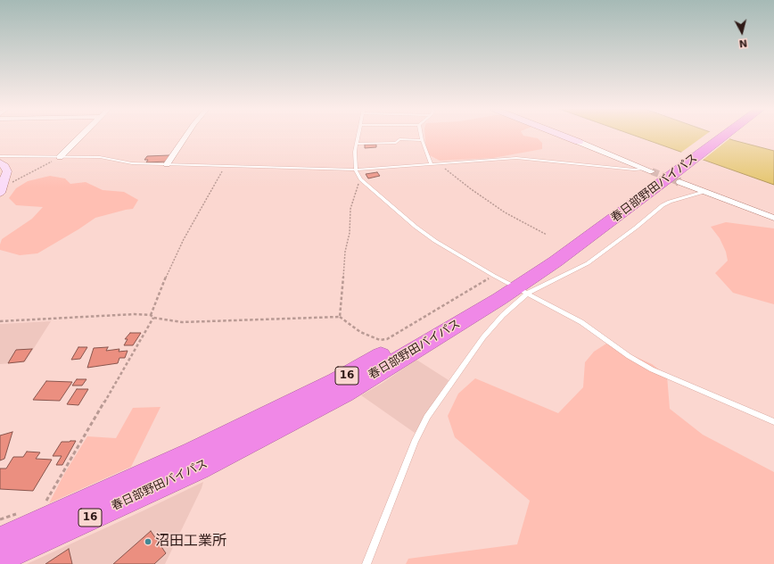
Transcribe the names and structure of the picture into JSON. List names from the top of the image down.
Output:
{
  "streets": {
    "highway": ["春日部野田バイパス", "16"]
  },
  "places": ["沼田工業所"],
  "north": "bottom"
}
